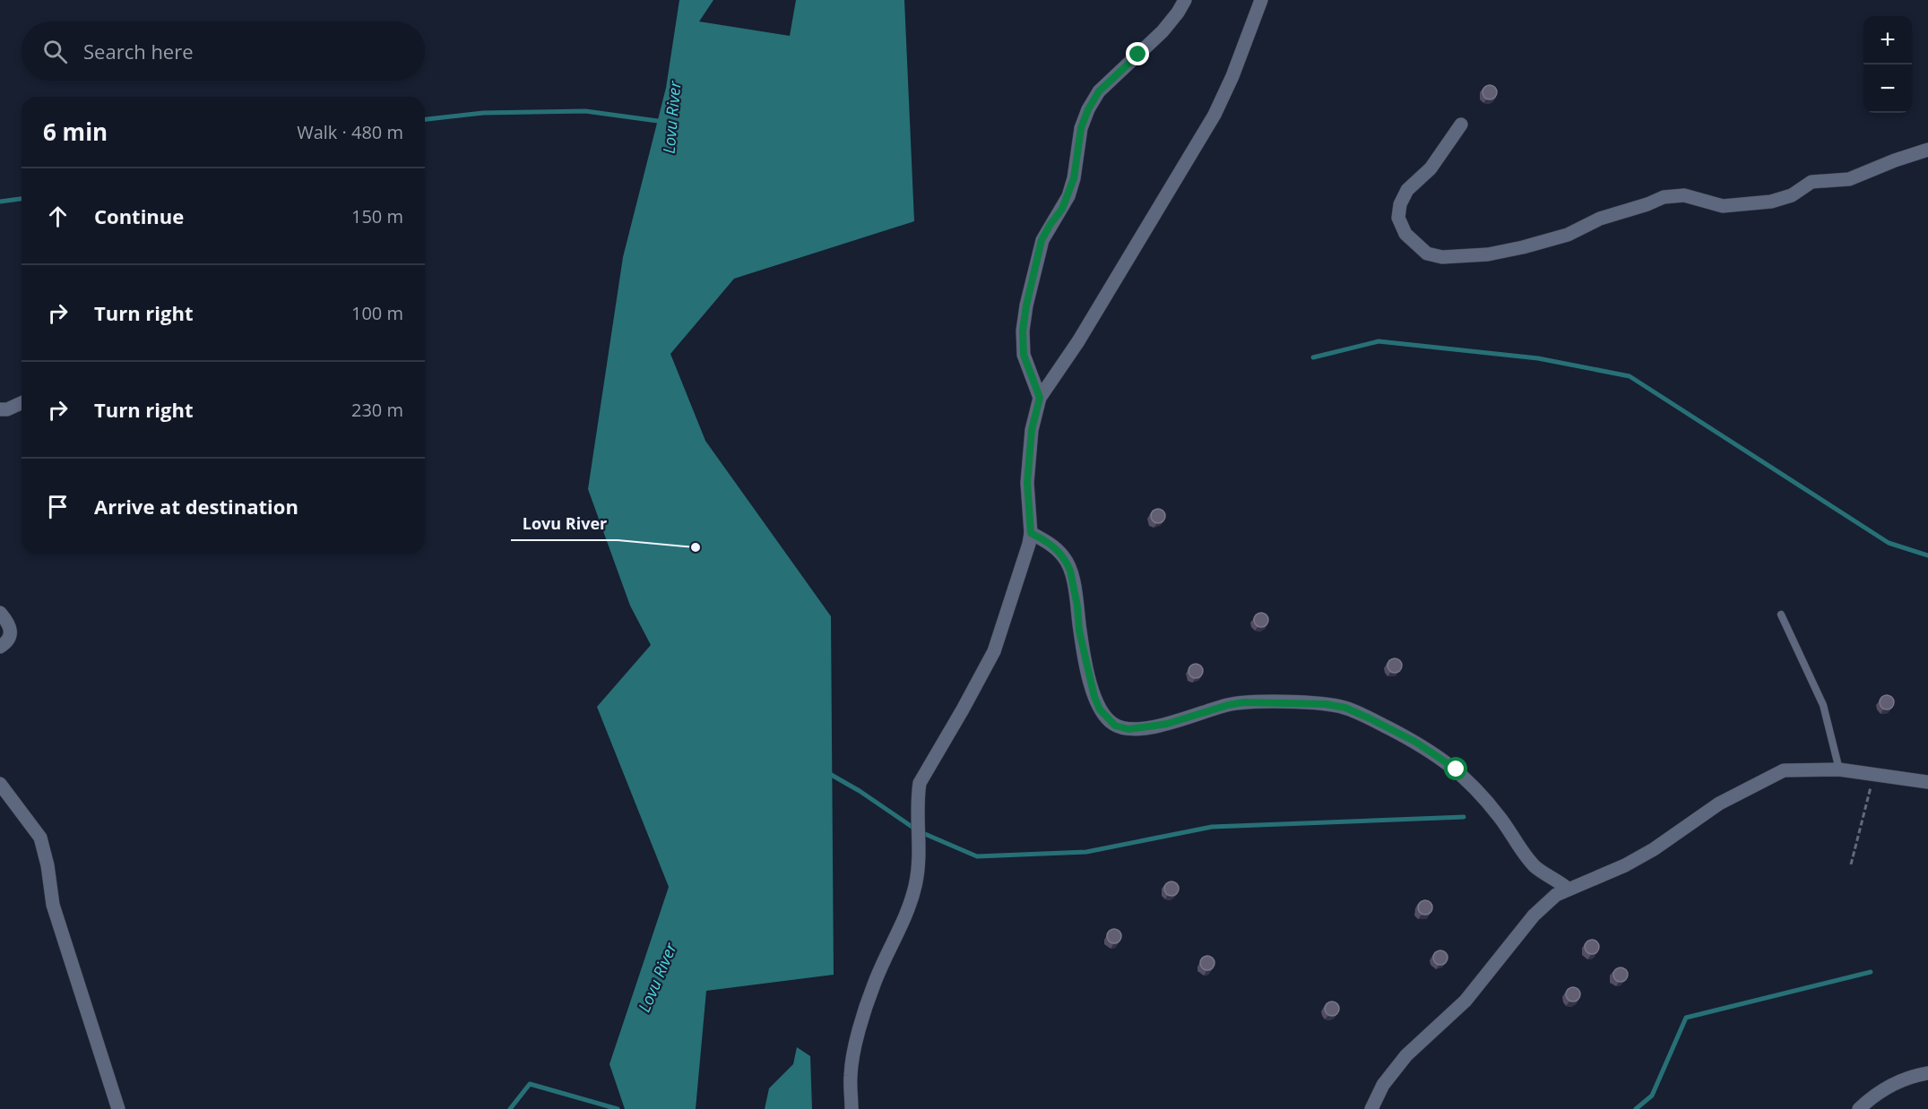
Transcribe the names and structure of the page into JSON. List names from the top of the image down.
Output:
{
  "water": ["Lovu River"],
  "places": ["Lovu River"],
  "page": {
    "map_buttons": ["+", "−"],
    "search": "Search here",
    "heading": ["6 min", "Walk · 480 m"],
    "list": [
      ["Continue", "150 m"],
      ["Turn right", "100 m"],
      ["Turn right", "230 m"],
      "Arrive at destination"
    ]
  }
}
